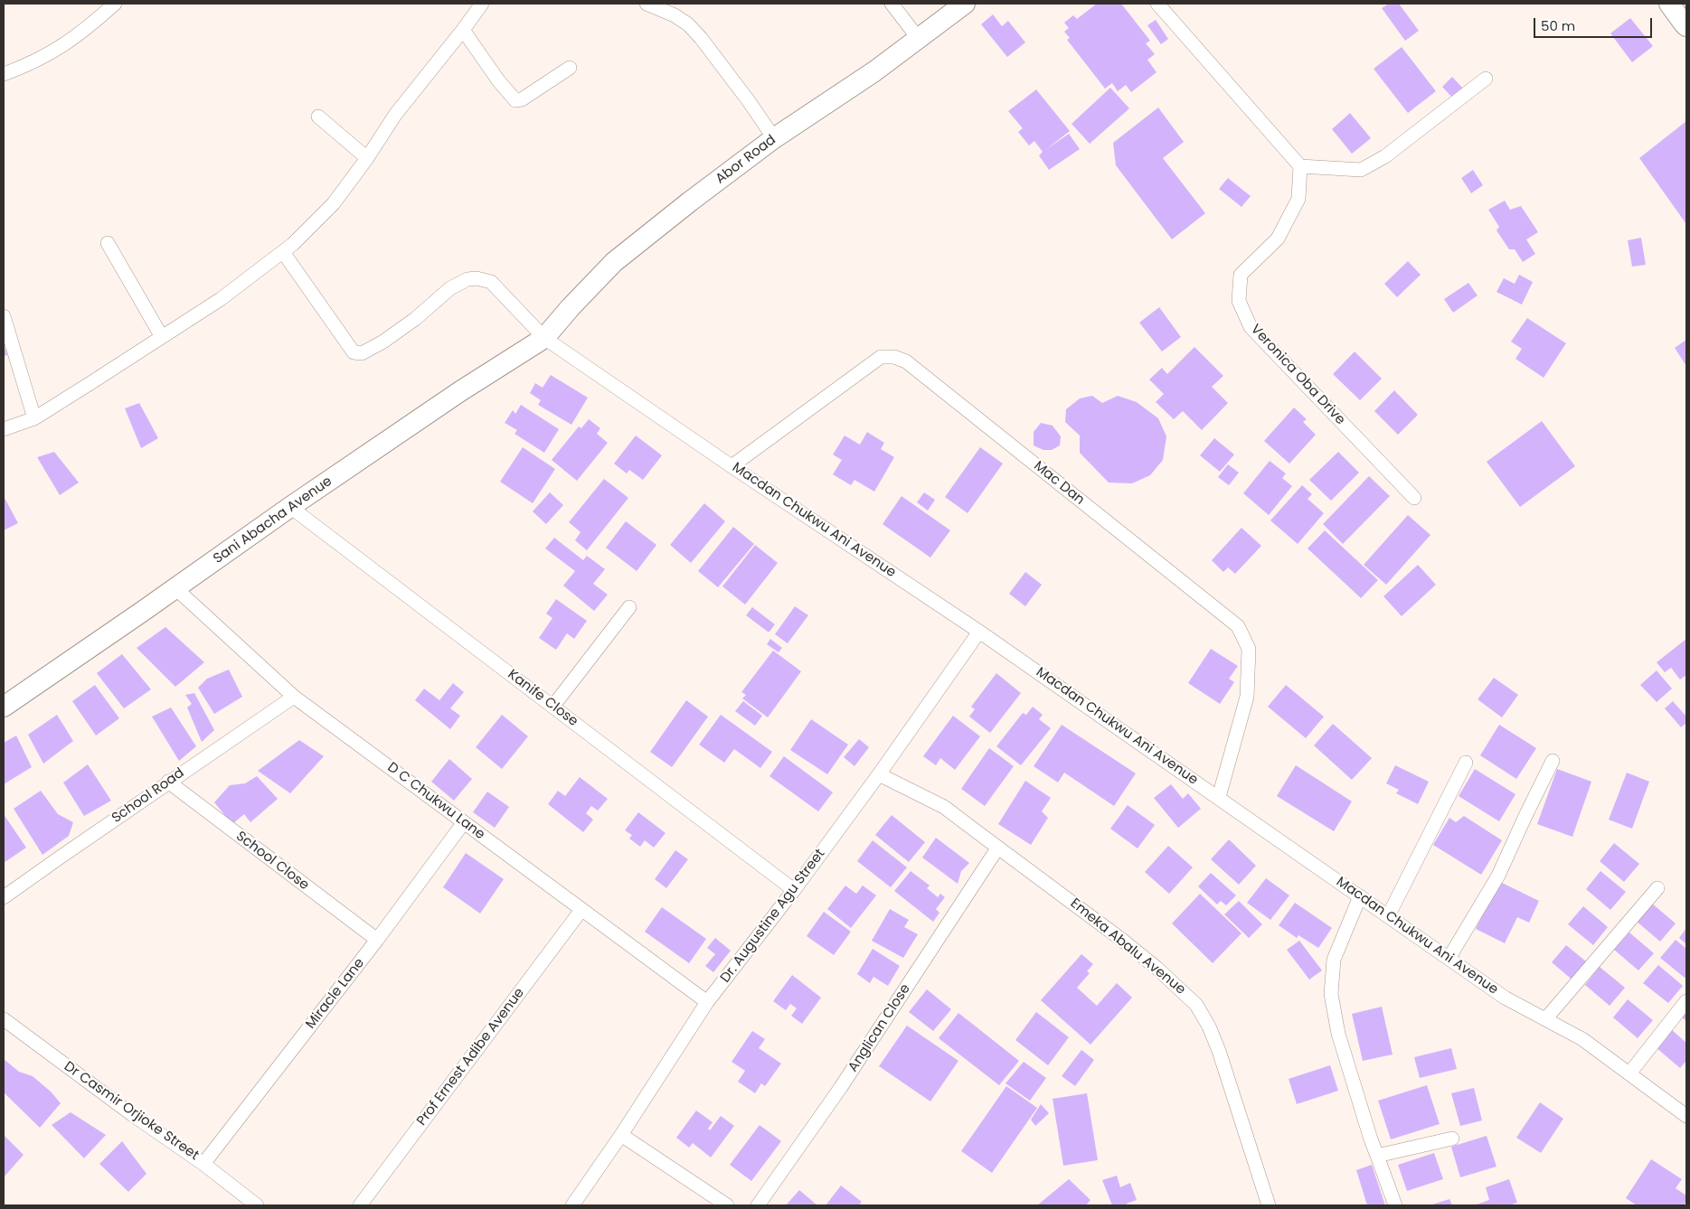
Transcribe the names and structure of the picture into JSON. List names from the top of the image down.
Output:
{
  "streets": {
    "street": [
      "Abor Road",
      "Veronica Oba Drive",
      "Mac Dan",
      "Sani Abacha Avenue",
      "Macdan Chukwu Ani Avenue",
      "Kanife Close",
      "School Road",
      "D C Chukwu Lane",
      "School Close",
      "Dr. Augustine Agu Street",
      "Emeka Abalu Avenue",
      "Miracle Lane",
      "Anglican Close",
      "Prof Ernest Adibe Avenue",
      "Dr Casmir Orjioke Street"
    ]
  },
  "crossings": [
    ["Abor Road", "Sani Abacha Avenue"],
    ["Abor Road", "Macdan Chukwu Ani Avenue"],
    ["Mac Dan", "Macdan Chukwu Ani Avenue"],
    ["Sani Abacha Avenue", "Macdan Chukwu Ani Avenue"],
    ["Sani Abacha Avenue", "Kanife Close"],
    ["Sani Abacha Avenue", "D C Chukwu Lane"],
    ["Macdan Chukwu Ani Avenue", "Dr. Augustine Agu Street"],
    ["Kanife Close", "Dr. Augustine Agu Street"],
    ["School Road", "D C Chukwu Lane"],
    ["School Road", "School Close"],
    ["D C Chukwu Lane", "Dr. Augustine Agu Street"],
    ["D C Chukwu Lane", "Miracle Lane"],
    ["D C Chukwu Lane", "Prof Ernest Adibe Avenue"],
    ["School Close", "Miracle Lane"],
    ["Dr. Augustine Agu Street", "Emeka Abalu Avenue"],
    ["Emeka Abalu Avenue", "Anglican Close"],
    ["Miracle Lane", "Dr Casmir Orjioke Street"]
  ],
  "scale_bar": "50 m"
}
